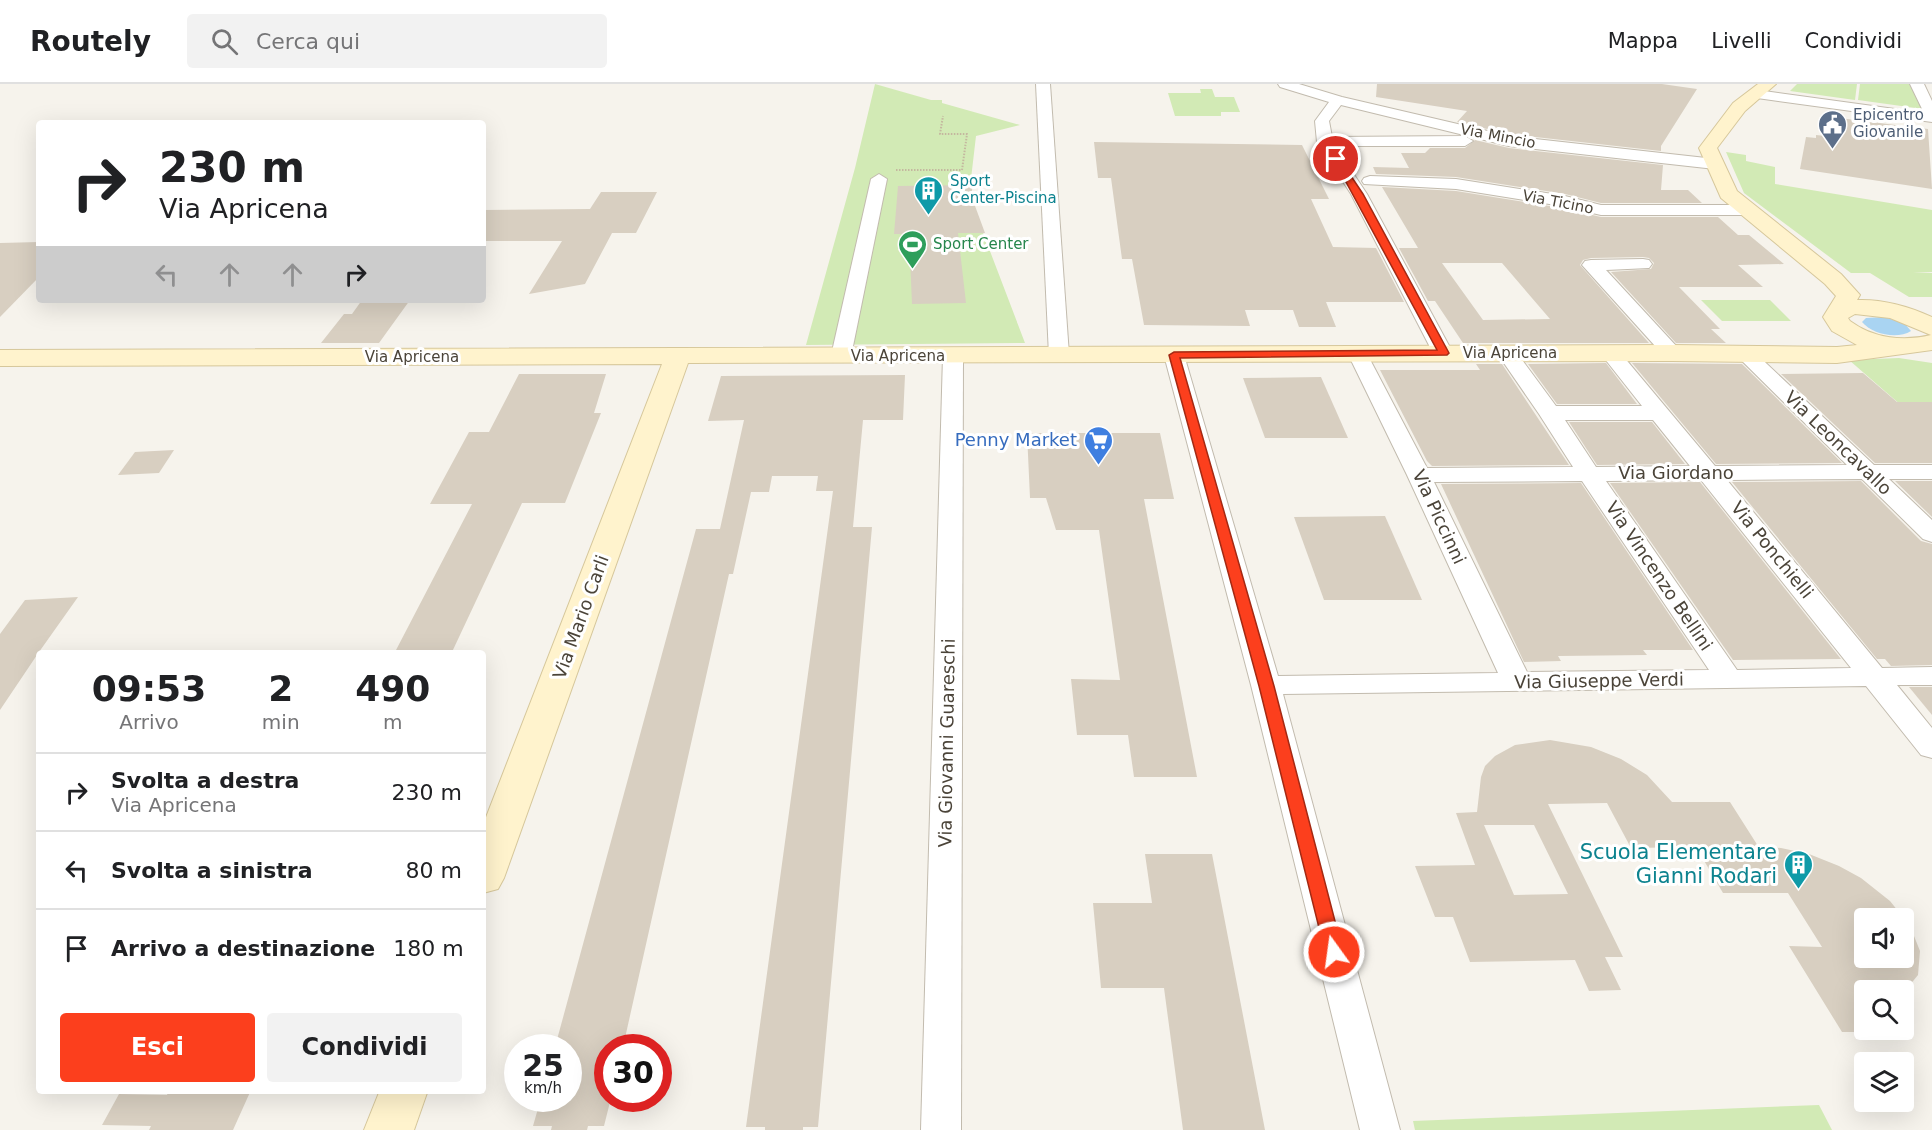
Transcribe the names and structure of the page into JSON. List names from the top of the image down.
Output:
{
  "streets": {
    "main road": ["Via Apricena", "Via Mario Carli"],
    "street": [
      "Via Mincio",
      "Via Ticino",
      "Via Leoncavallo",
      "Via Giordano",
      "Via Piccinni",
      "Via Ponchielli",
      "Via Vincenzo Bellini",
      "Via Giuseppe Verdi",
      "Via Giovanni Guareschi"
    ]
  },
  "crossings": [
    ["Via Apricena", "Via Leoncavallo"],
    ["Via Apricena", "Via Piccinni"],
    ["Via Apricena", "Via Ponchielli"],
    ["Via Apricena", "Via Vincenzo Bellini"],
    ["Via Apricena", "Via Mario Carli"],
    ["Via Apricena", "Via Giovanni Guareschi"],
    ["Via Leoncavallo", "Via Giordano"],
    ["Via Giordano", "Via Piccinni"],
    ["Via Giordano", "Via Ponchielli"],
    ["Via Giordano", "Via Vincenzo Bellini"],
    ["Via Piccinni", "Via Giuseppe Verdi"],
    ["Via Ponchielli", "Via Giuseppe Verdi"],
    ["Via Vincenzo Bellini", "Via Giuseppe Verdi"]
  ],
  "places": {
    "public building": ["Epicentro Giovanile"],
    "building": ["Sport Center-Piscina", "Scuola Elementare Gianni Rodari"],
    "sports": ["Sport Center"],
    "supermarket": ["Penny Market"]
  },
  "page": {
    "header": "Routely",
    "search": "Cerca qui",
    "nav": ["Mappa", "Livelli", "Condividi"],
    "turn": ["230 m", "Via Apricena"],
    "eta": [
      "09:53",
      "Arrivo",
      "2",
      "min",
      "490",
      "m"
    ],
    "list": [
      {
        "name": "Svolta a destra",
        "note": "Via Apricena",
        "value": "230 m"
      },
      {
        "name": "Svolta a sinistra",
        "value": "80 m"
      },
      {
        "name": "Arrivo a destinazione",
        "value": "180 m"
      }
    ],
    "buttons": ["Esci", "Condividi"],
    "speed": "25 km/h",
    "limit": "30"
  }
}
